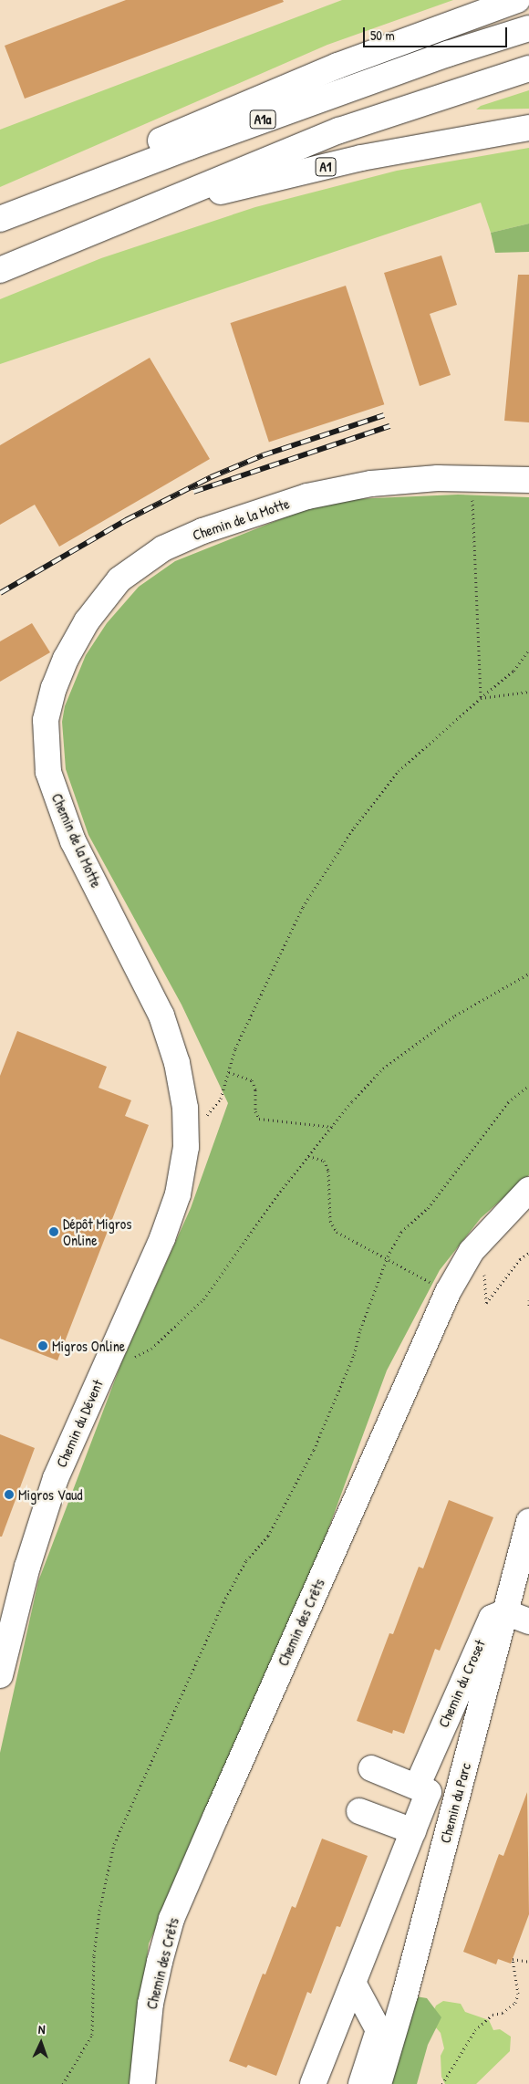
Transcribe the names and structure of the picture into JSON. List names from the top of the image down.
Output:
{
  "streets": {
    "main road": [
      "A1a",
      "A1",
      "Chemin de la Motte",
      "Chemin du Dévent",
      "Chemin des Crêts",
      "Chemin du Croset",
      "Chemin du Parc"
    ]
  },
  "crossings": [
    ["Chemin de la Motte", "Chemin du Dévent"],
    ["Chemin du Croset", "Chemin du Parc"]
  ],
  "places": ["Dépôt Migros Online", "Migros Online", "Migros Vaud"],
  "scale_bar": "50 m",
  "north": "top"
}
